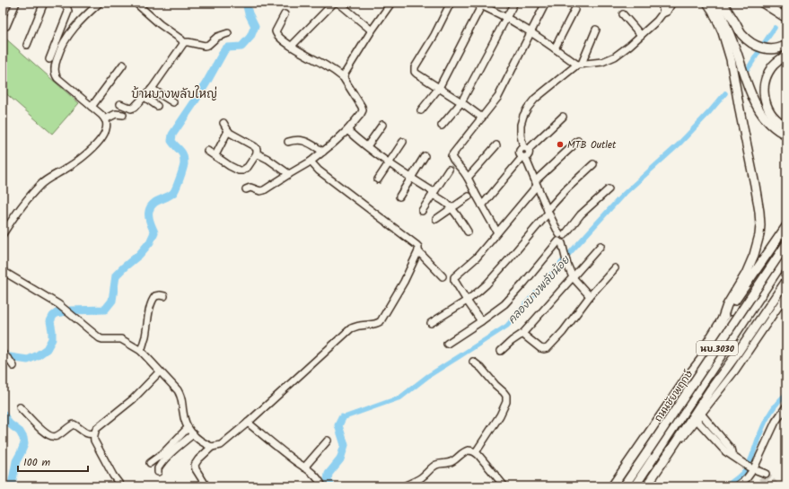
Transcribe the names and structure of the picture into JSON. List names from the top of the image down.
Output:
{
  "streets": {
    "main road": ["นบ.3030", "ถนนชัยพฤกษ์"]
  },
  "districts": ["บ้านบางพลับใหญ่"],
  "water": ["คลองบางพลับน้อย"],
  "places": ["MTB Outlet"],
  "scale_bar": "100 m"
}
